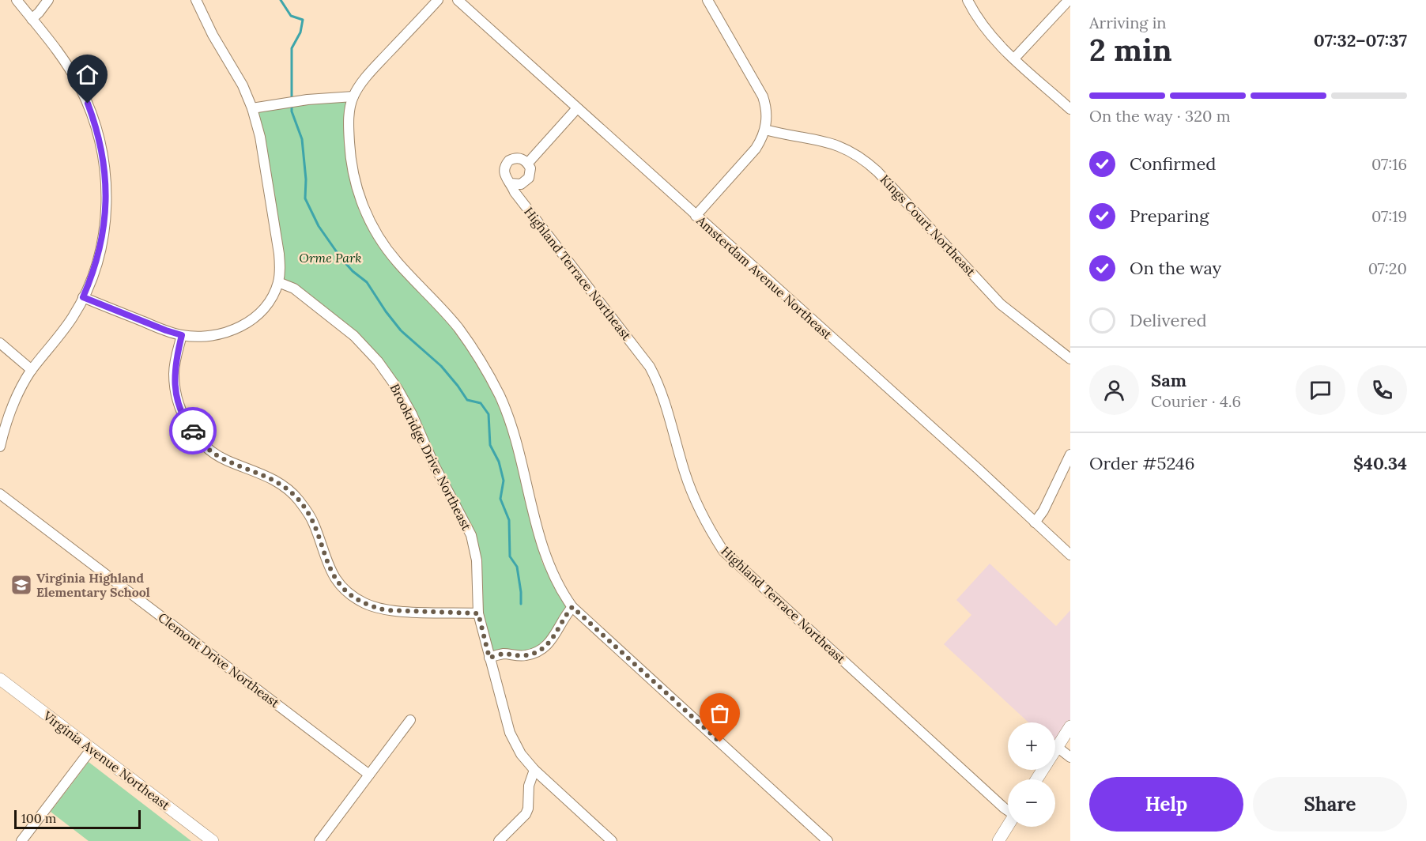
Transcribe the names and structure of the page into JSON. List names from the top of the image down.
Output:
{
  "streets": {
    "street": [
      "Kings Court Northeast",
      "Highland Terrace Northeast",
      "Amsterdam Avenue Northeast",
      "Brookridge Drive Northeast",
      "Clemont Drive Northeast",
      "Virginia Avenue Northeast"
    ]
  },
  "parks": ["Orme Park"],
  "places": {
    "school or university": ["Virginia Highland Elementary School"]
  },
  "scale_bar": "100 m",
  "page": {
    "heading": ["2 min", "Arriving in", "07:32–07:37"],
    "panel": [
      "Sam",
      "Courier · 4.6",
      "Order #5246",
      "$40.34"
    ],
    "bar": "On the way · 320 m",
    "list": [
      ["Confirmed", "07:16"],
      ["Preparing", "07:19"],
      ["On the way", "07:20"],
      "Delivered"
    ],
    "map_buttons": ["+", "−"],
    "buttons": ["Help", "Share"],
    "scale": "100 m"
  }
}
